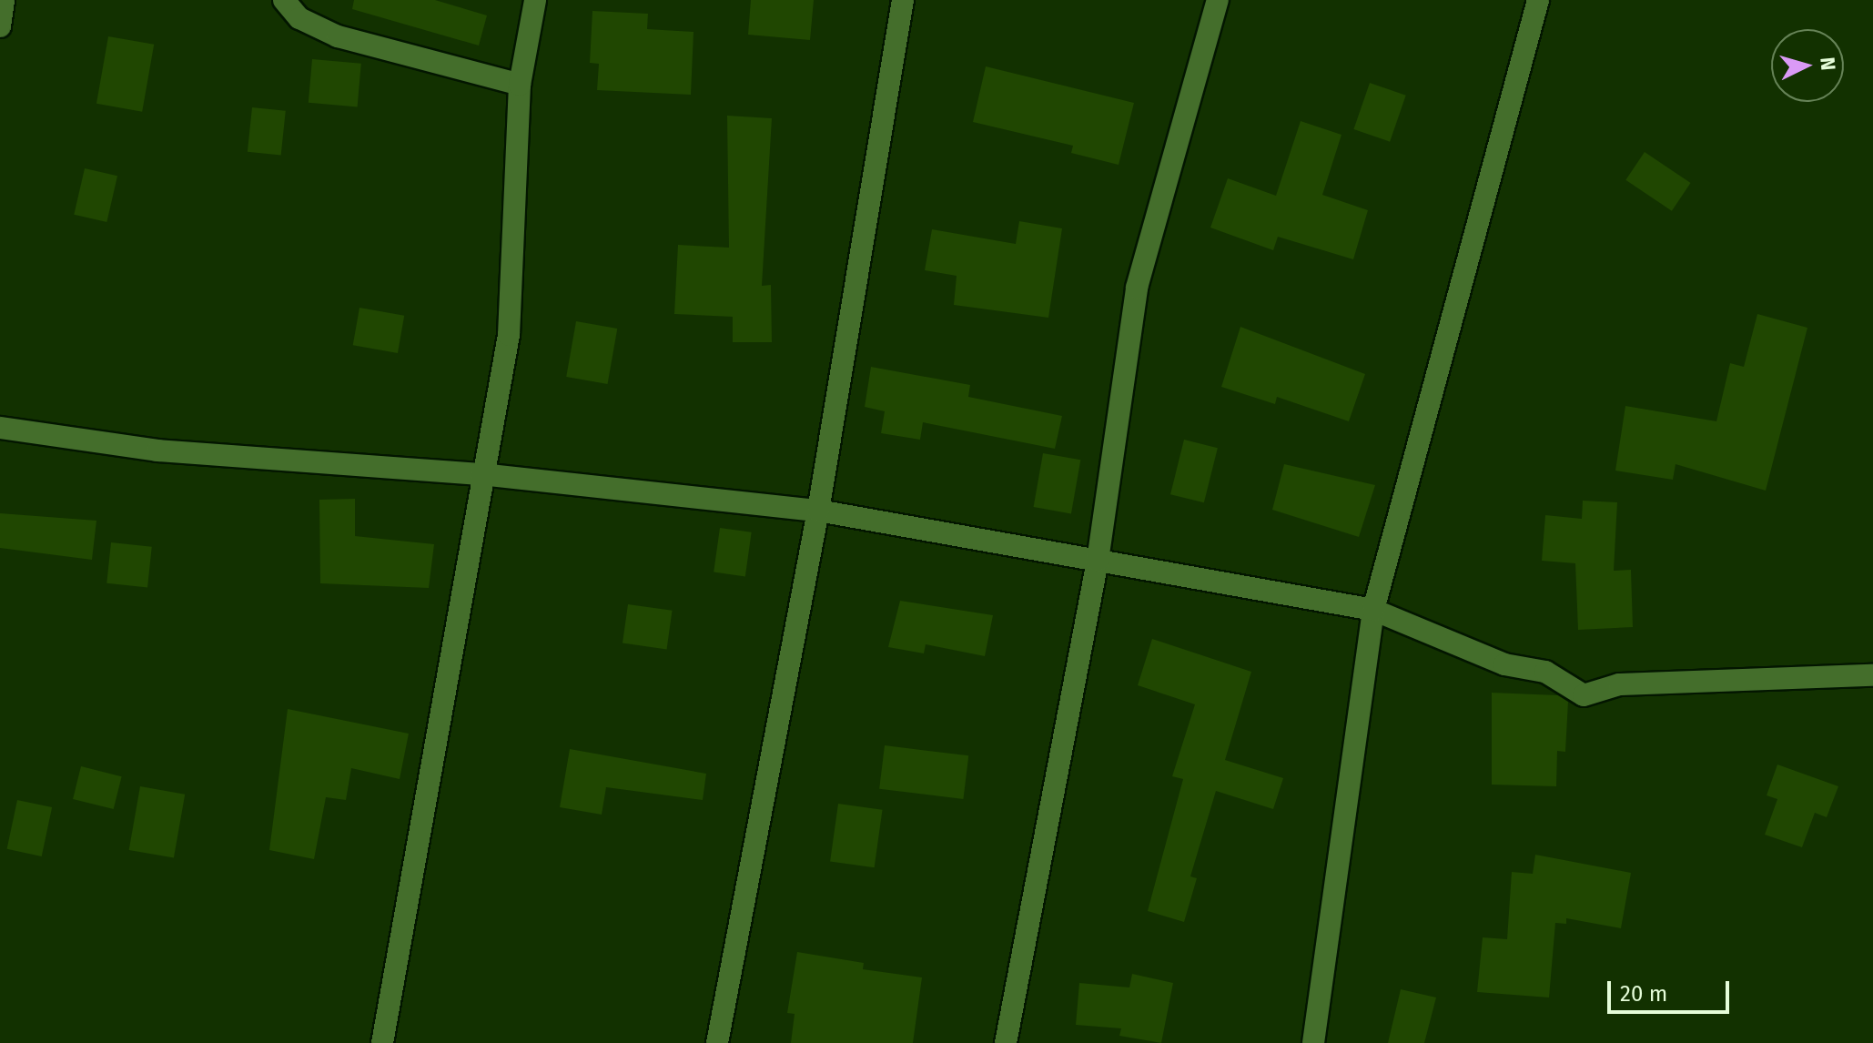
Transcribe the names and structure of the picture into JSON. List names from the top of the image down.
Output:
{
  "scale_bar": "20 m",
  "north": "right"
}
